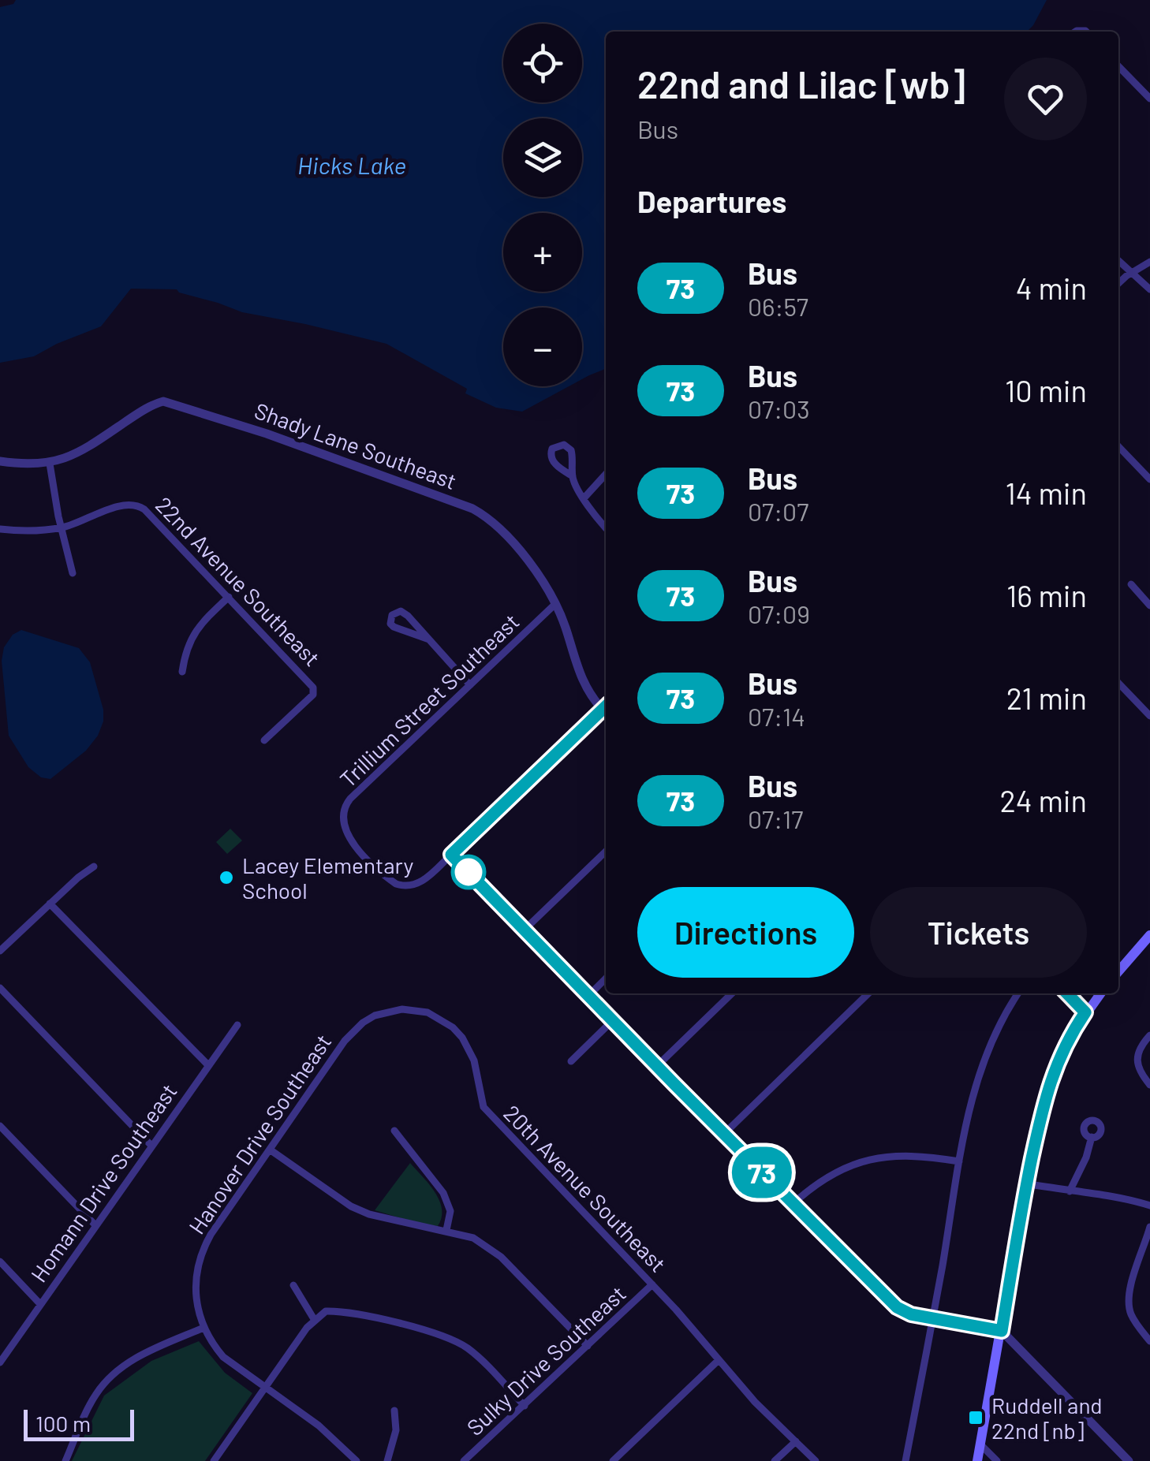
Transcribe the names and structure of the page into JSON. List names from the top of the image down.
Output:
{
  "streets": {
    "street": [
      "Shady Lane Southeast",
      "22nd Avenue Southeast",
      "Trillium Street Southeast",
      "Hanover Drive Southeast",
      "Homann Drive Southeast",
      "20th Avenue Southeast",
      "Sulky Drive Southeast"
    ]
  },
  "crossings": [
    ["Shady Lane Southeast", "Trillium Street Southeast"],
    ["Hanover Drive Southeast", "20th Avenue Southeast"],
    ["20th Avenue Southeast", "Sulky Drive Southeast"]
  ],
  "water": ["Hicks Lake"],
  "places": {
    "other": ["Lacey Elementary School"],
    "transit": ["Ruddell and 22nd [nb]"]
  },
  "lines": ["bus line 73"],
  "scale_bar": "100 m",
  "page": {
    "on_map": "73",
    "map_buttons": ["+", "−"],
    "heading": [
      ["22nd and Lilac [wb]", "Bus"],
      "Departures"
    ],
    "list": [
      {
        "mark": "73",
        "name": "Bus",
        "note": "06:57",
        "value": "4 min"
      },
      {
        "mark": "73",
        "name": "Bus",
        "note": "07:03",
        "value": "10 min"
      },
      {
        "mark": "73",
        "name": "Bus",
        "note": "07:07",
        "value": "14 min"
      },
      {
        "mark": "73",
        "name": "Bus",
        "note": "07:09",
        "value": "16 min"
      },
      {
        "mark": "73",
        "name": "Bus",
        "note": "07:14",
        "value": "21 min"
      },
      {
        "mark": "73",
        "name": "Bus",
        "note": "07:17",
        "value": "24 min"
      }
    ],
    "buttons": ["Directions", "Tickets"],
    "scale": "100 m"
  }
}
